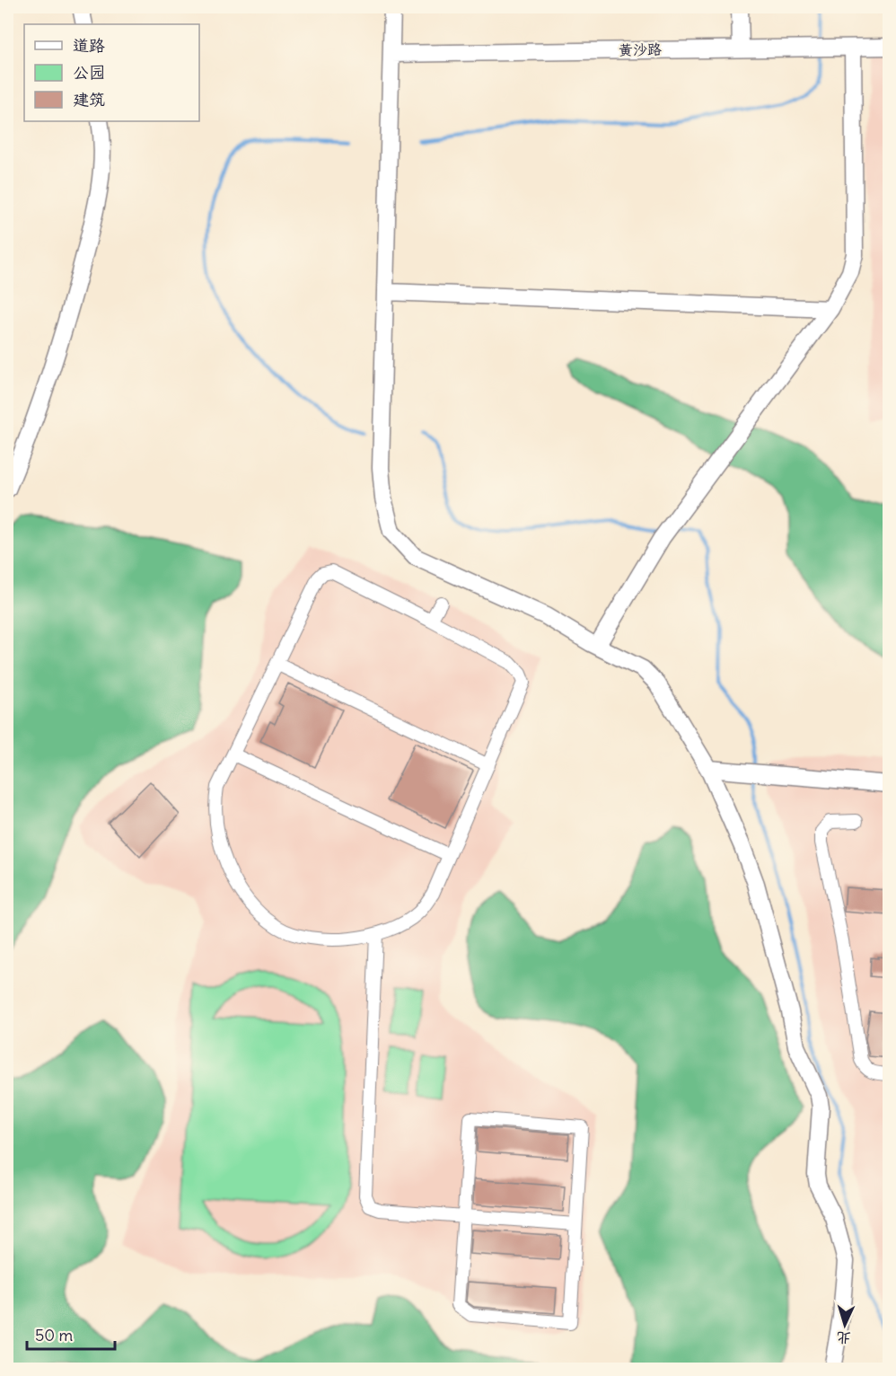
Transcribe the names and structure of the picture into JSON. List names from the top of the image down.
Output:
{
  "streets": {
    "street": ["黄沙路"]
  },
  "legend": ["道路", "公园", "建筑"],
  "scale_bar": "50 m",
  "north": "bottom"
}
